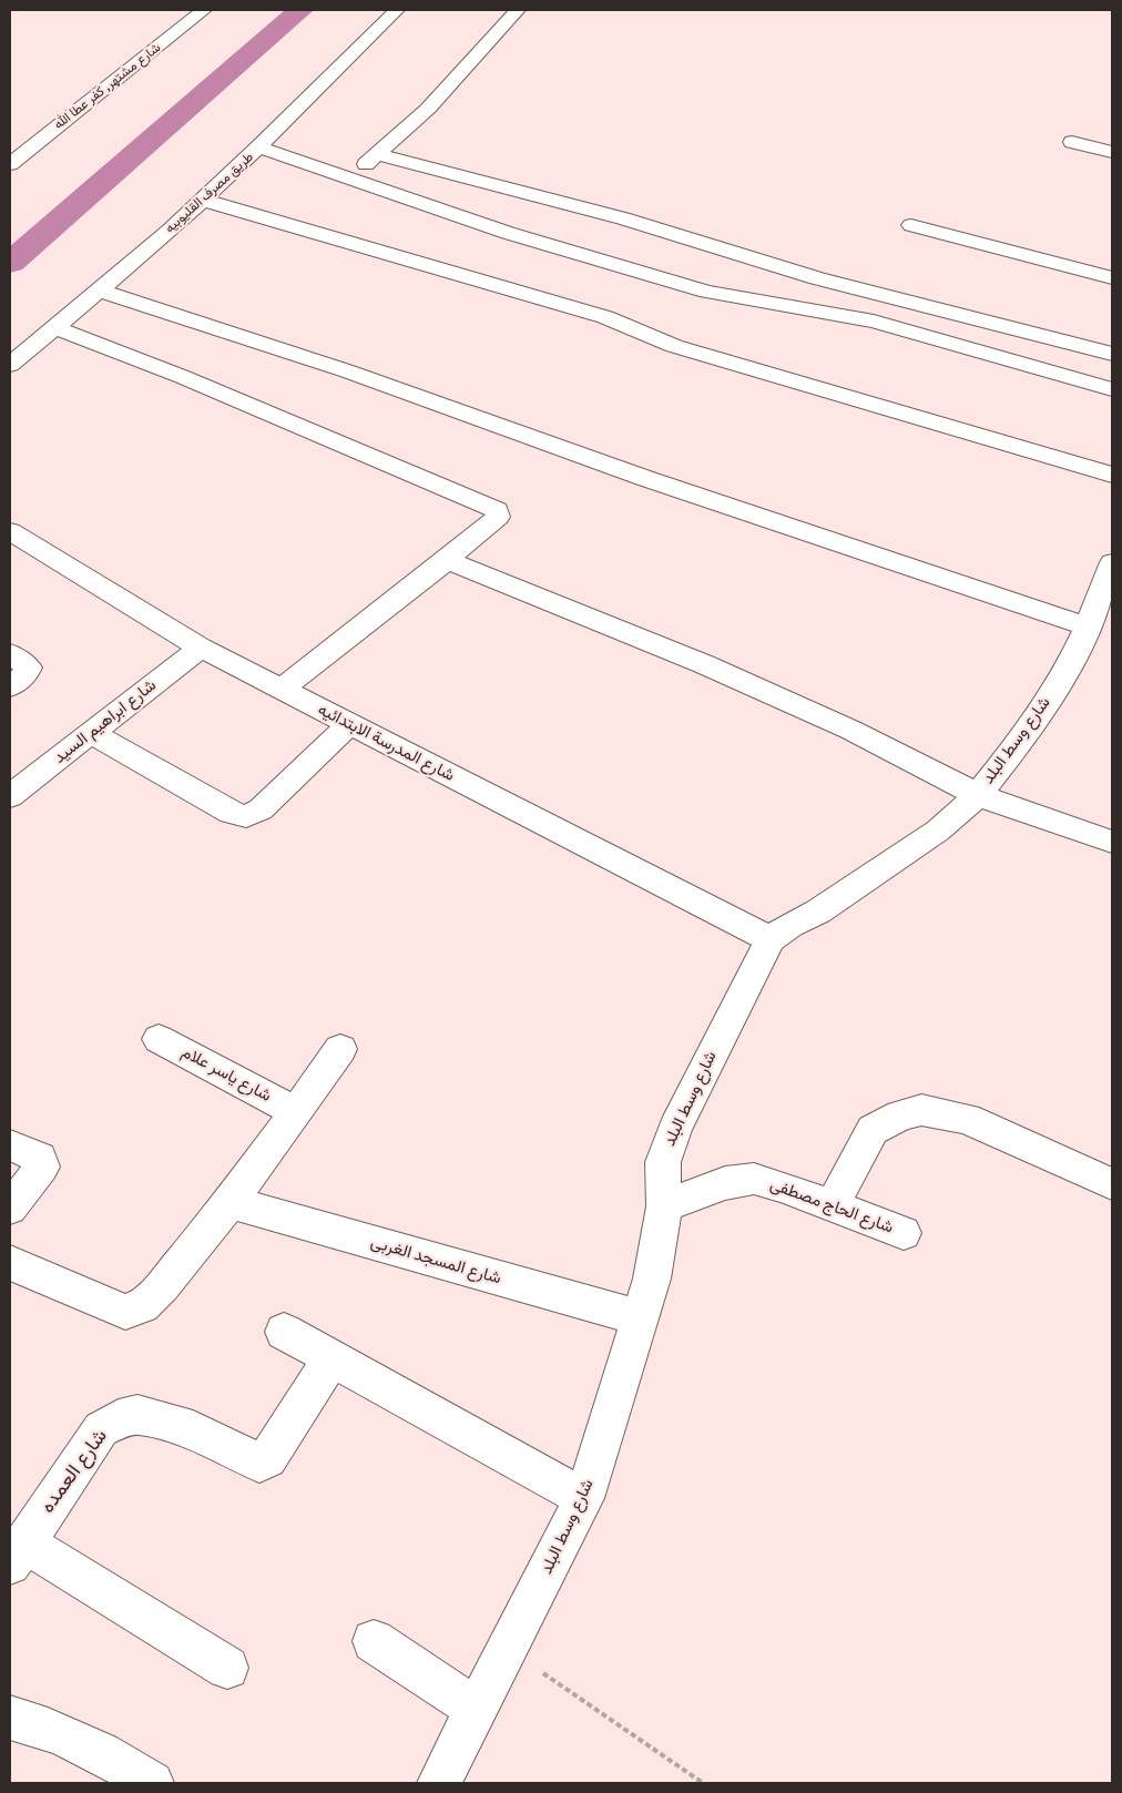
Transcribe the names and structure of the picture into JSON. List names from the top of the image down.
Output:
{
  "streets": {
    "street": [
      "شارع مشتهر, كفر عطا الله",
      "طريق مصرف القليوبيه",
      "شارع ابراهيم السيد",
      "شارع وسط البلد",
      "شارع المدرسة الابتدائيه",
      "شارع ياسر علام",
      "شارع الحاج مصطفى",
      "شارع المسجد الغربى",
      "شارع العمده"
    ]
  },
  "crossings": [
    ["شارع ابراهيم السيد", "شارع المدرسة الابتدائيه"],
    ["شارع وسط البلد", "شارع المدرسة الابتدائيه"],
    ["شارع وسط البلد", "شارع الحاج مصطفى"],
    ["شارع وسط البلد", "شارع المسجد الغربى"]
  ]
}
